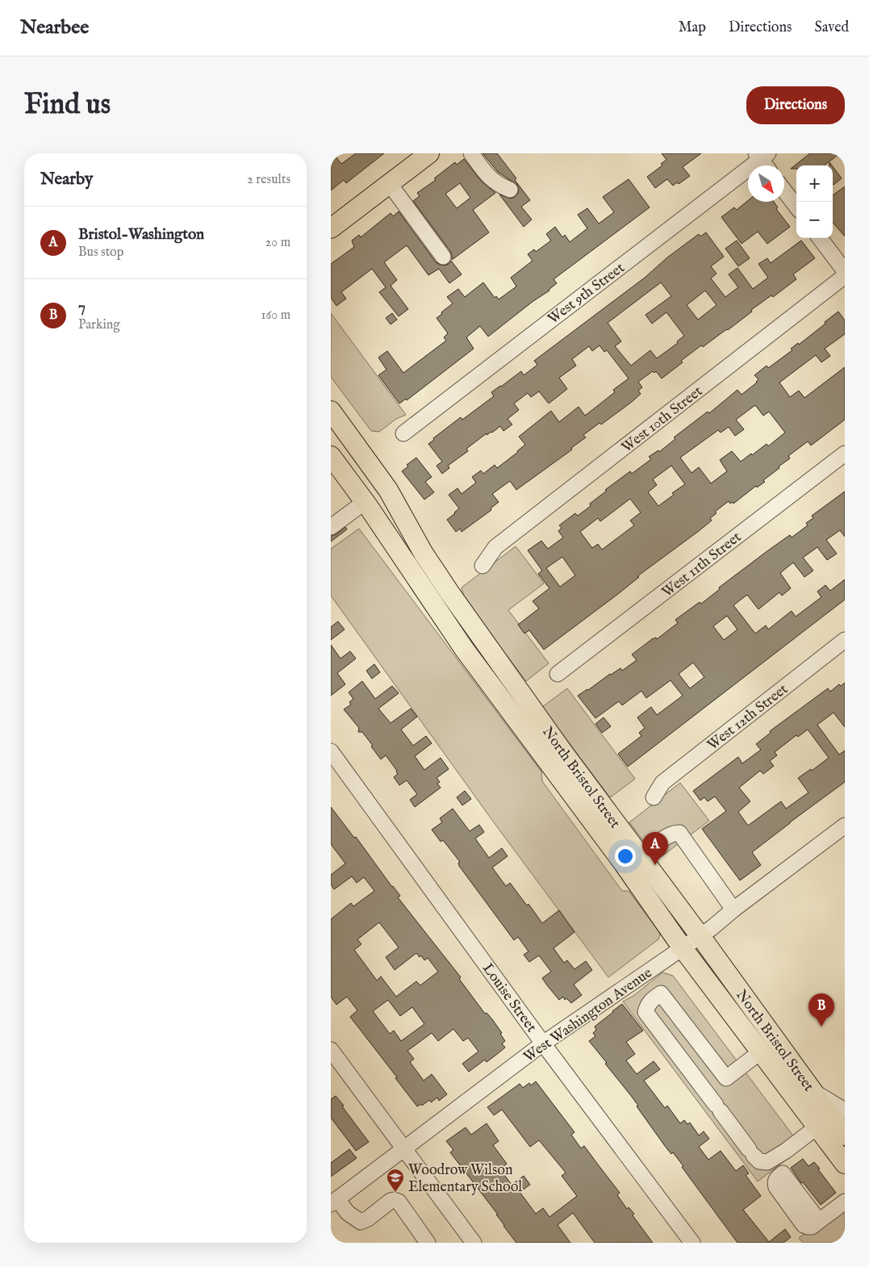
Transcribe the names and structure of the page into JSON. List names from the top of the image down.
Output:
{
  "streets": {
    "main road": ["North Bristol Street"],
    "street": [
      "West 9th Street",
      "West 10th Street",
      "West 11th Street",
      "West 12th Street",
      "Louise Street",
      "West Washington Avenue"
    ]
  },
  "crossings": [
    ["North Bristol Street", "West Washington Avenue"],
    ["Louise Street", "West Washington Avenue"]
  ],
  "places": {
    "school or university": ["Woodrow Wilson Elementary School"]
  },
  "north": "bottom right",
  "page": {
    "header": "Nearbee",
    "nav": ["Map", "Directions", "Saved"],
    "buttons": "Directions",
    "title": "Find us",
    "heading": ["Nearby", "2 results"],
    "map_buttons": ["+", "−"],
    "list": [
      {
        "mark": "A",
        "name": "Bristol-Washington",
        "note": "Bus stop",
        "value": "20 m"
      },
      {
        "mark": "B",
        "name": "7",
        "note": "Parking",
        "value": "160 m"
      }
    ],
    "pins": ["A", "B"]
  }
}
